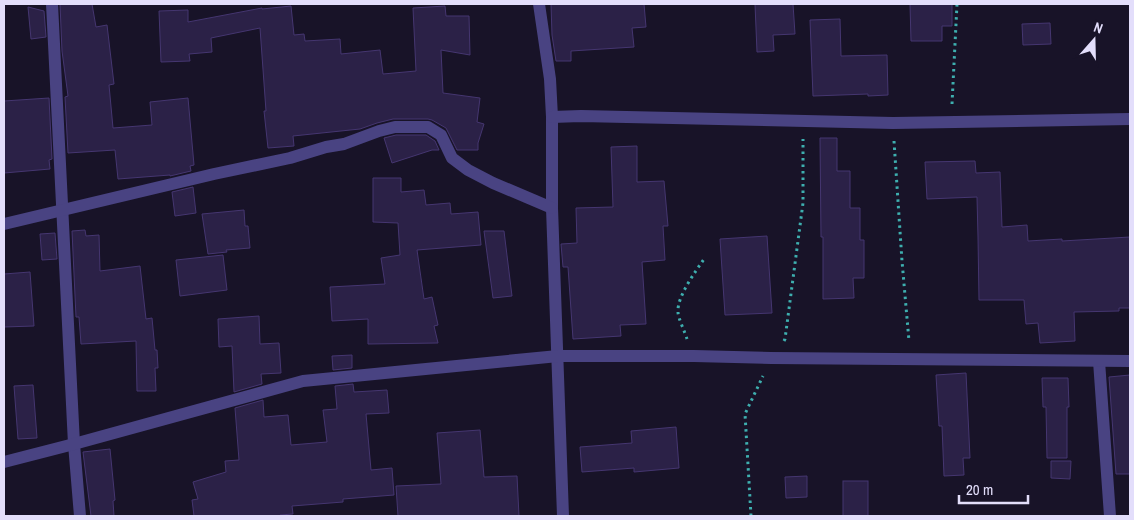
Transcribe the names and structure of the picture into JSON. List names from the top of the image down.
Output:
{
  "scale_bar": "20 m",
  "north": "top"
}
